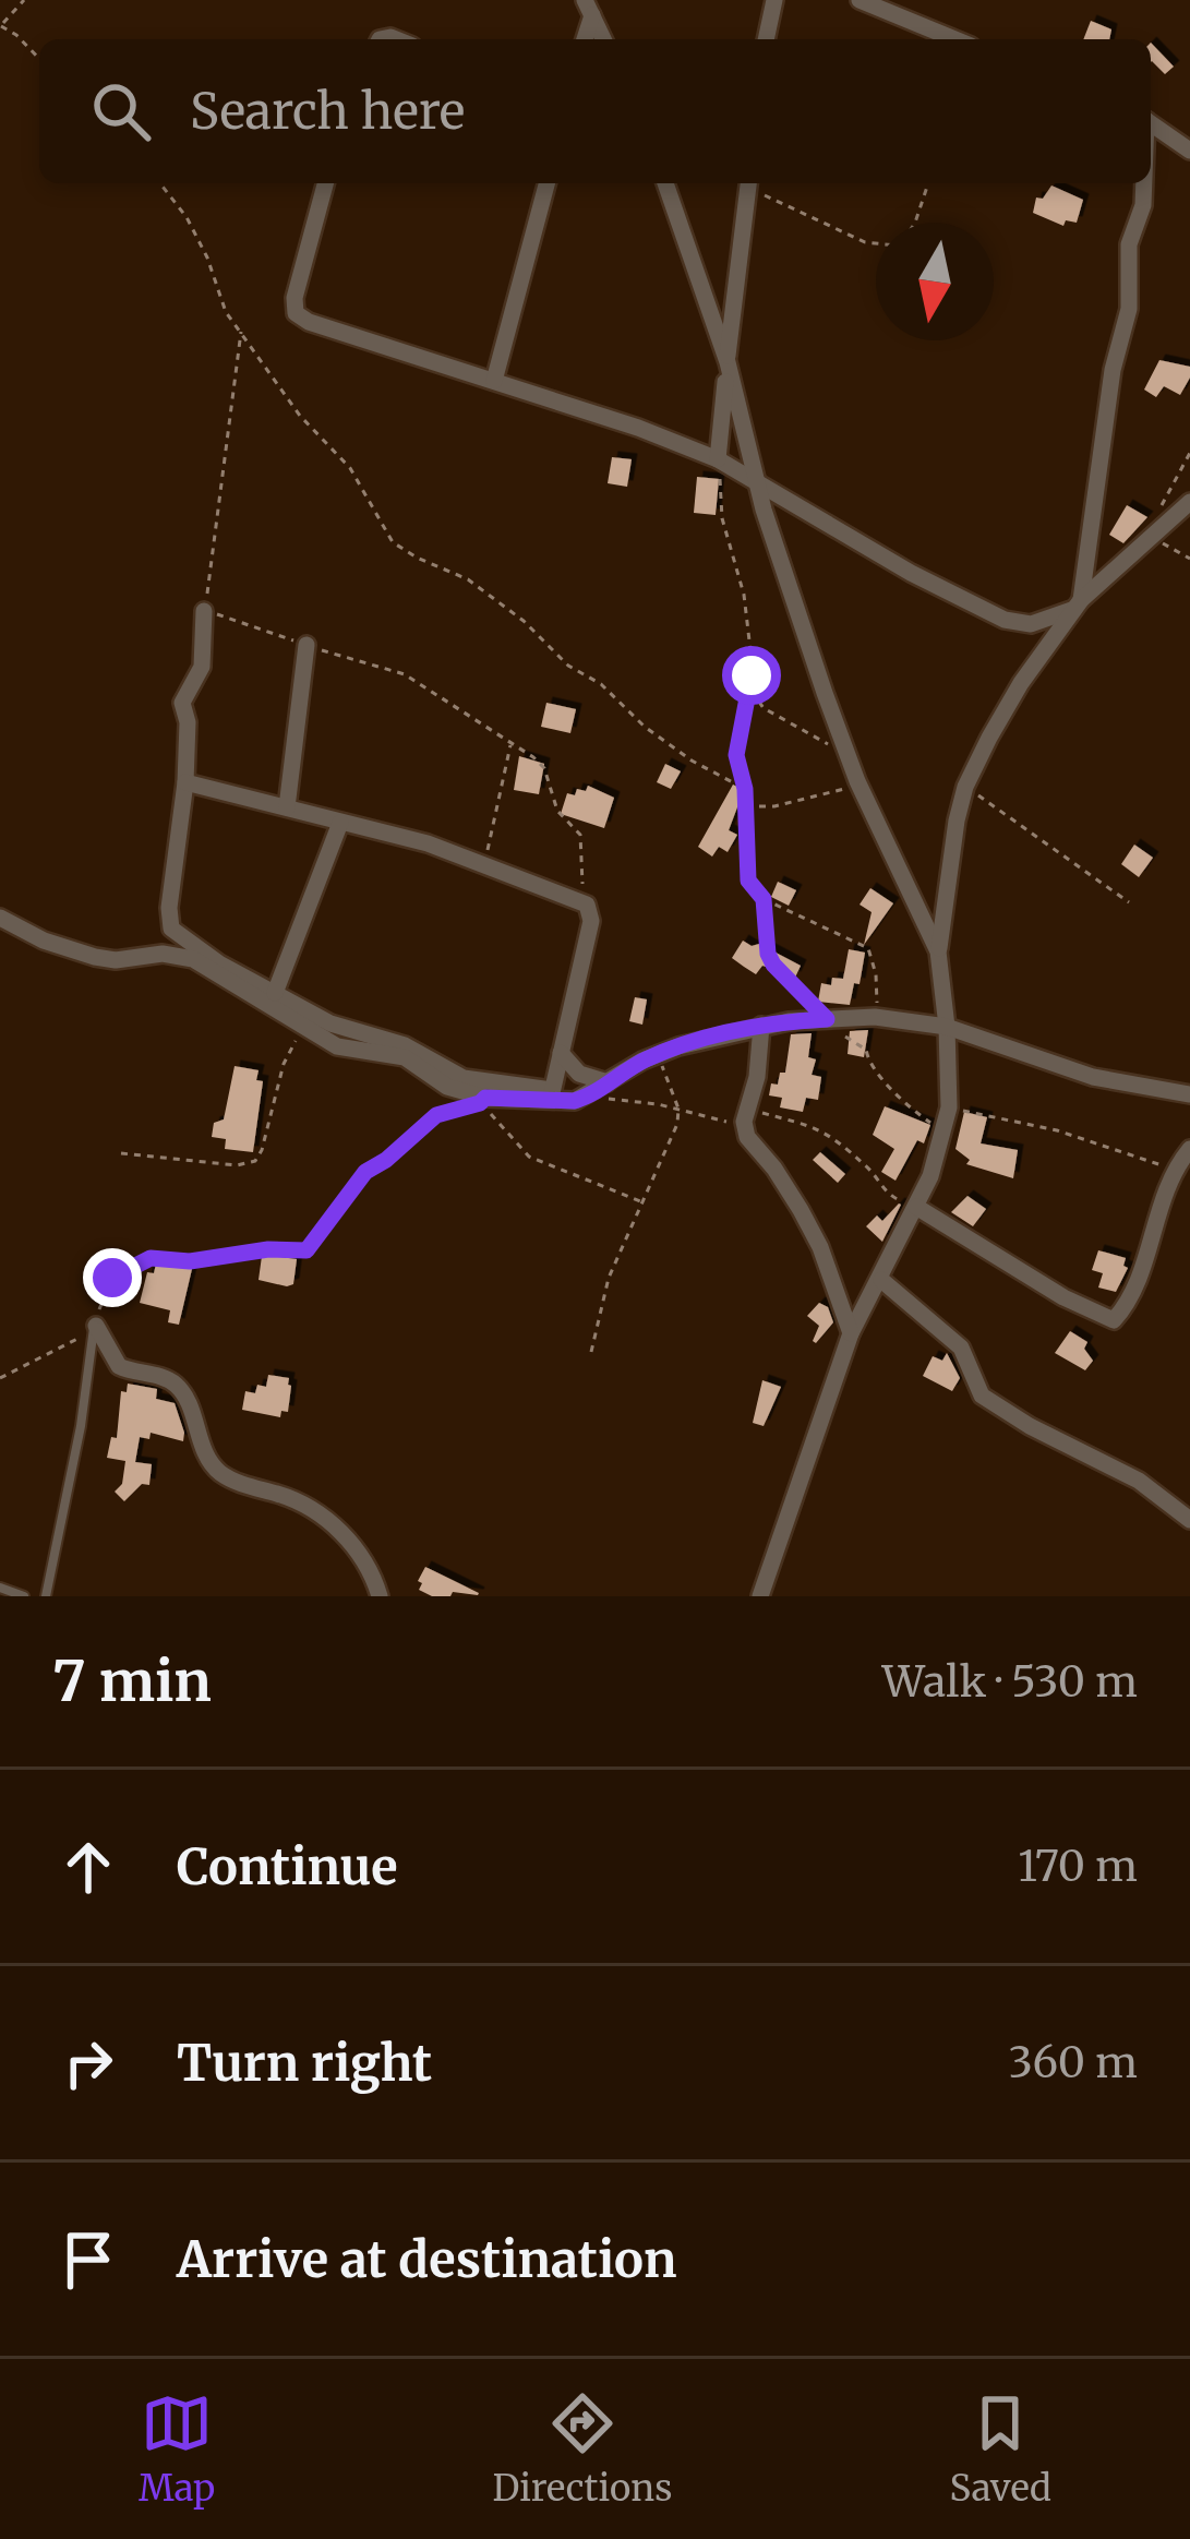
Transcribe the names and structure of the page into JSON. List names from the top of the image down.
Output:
{
  "north": "bottom",
  "page": {
    "search": "Search here",
    "heading": ["7 min", "Walk · 530 m"],
    "list": [
      ["Continue", "170 m"],
      ["Turn right", "360 m"],
      "Arrive at destination"
    ],
    "nav": ["Map", "Directions", "Saved"]
  }
}
